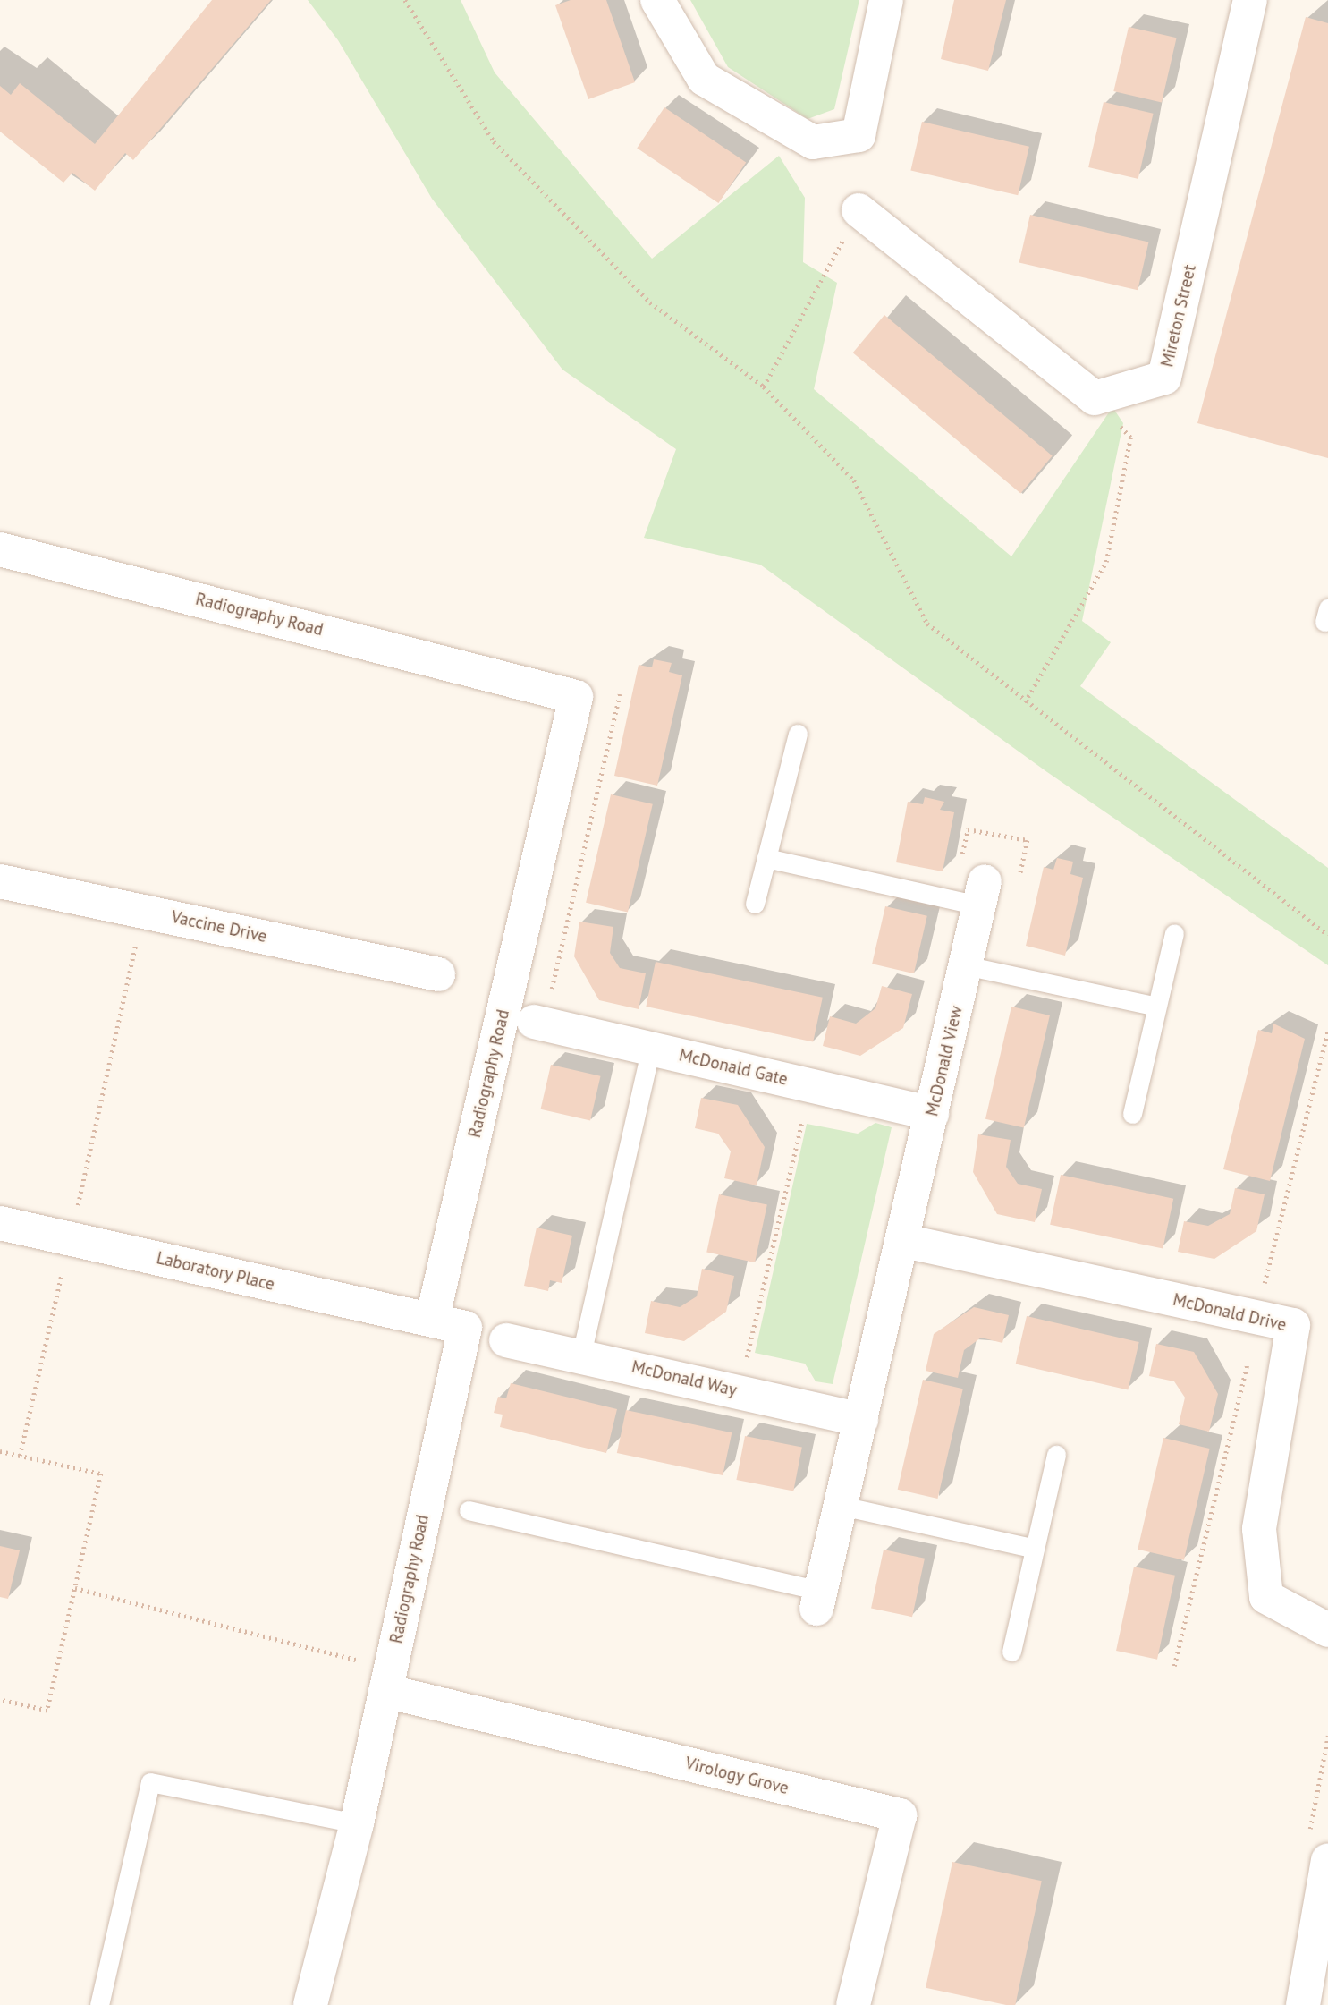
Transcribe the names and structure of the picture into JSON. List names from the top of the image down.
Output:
{
  "streets": {
    "street": [
      "Mireton Street",
      "Radiography Road",
      "Vaccine Drive",
      "McDonald View",
      "McDonald Gate",
      "Laboratory Place",
      "McDonald Drive",
      "McDonald Way",
      "Virology Grove"
    ]
  },
  "crossings": [
    ["Radiography Road", "Laboratory Place"],
    ["Radiography Road", "Virology Grove"],
    ["McDonald View", "McDonald Gate"],
    ["McDonald View", "McDonald Drive"]
  ]
}
